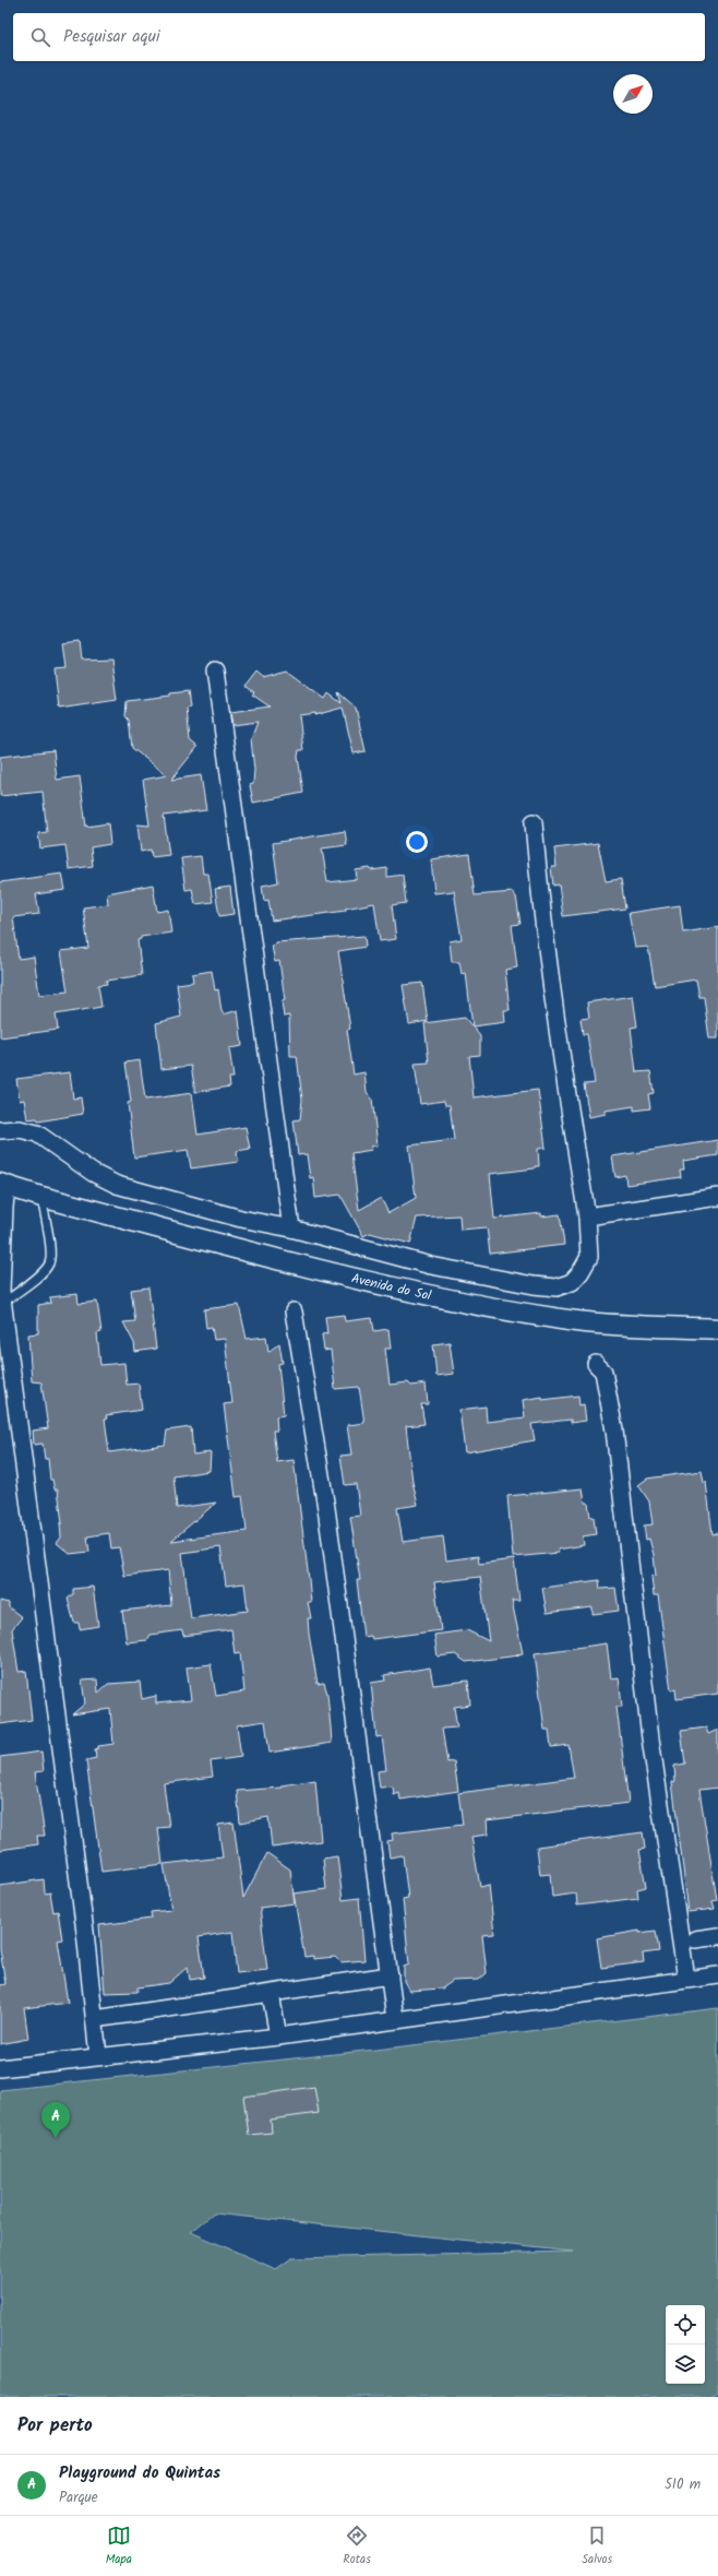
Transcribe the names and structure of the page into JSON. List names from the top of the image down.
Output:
{
  "streets": {
    "street": ["Avenida do Sol"]
  },
  "north": "top right",
  "page": {
    "search": "Pesquisar aqui",
    "pins": "A",
    "heading": "Por perto",
    "list": [
      {
        "mark": "A",
        "name": "Playground do Quintas",
        "note": "Parque",
        "value": "510 m"
      }
    ],
    "nav": ["Mapa", "Rotas", "Salvos"]
  }
}
